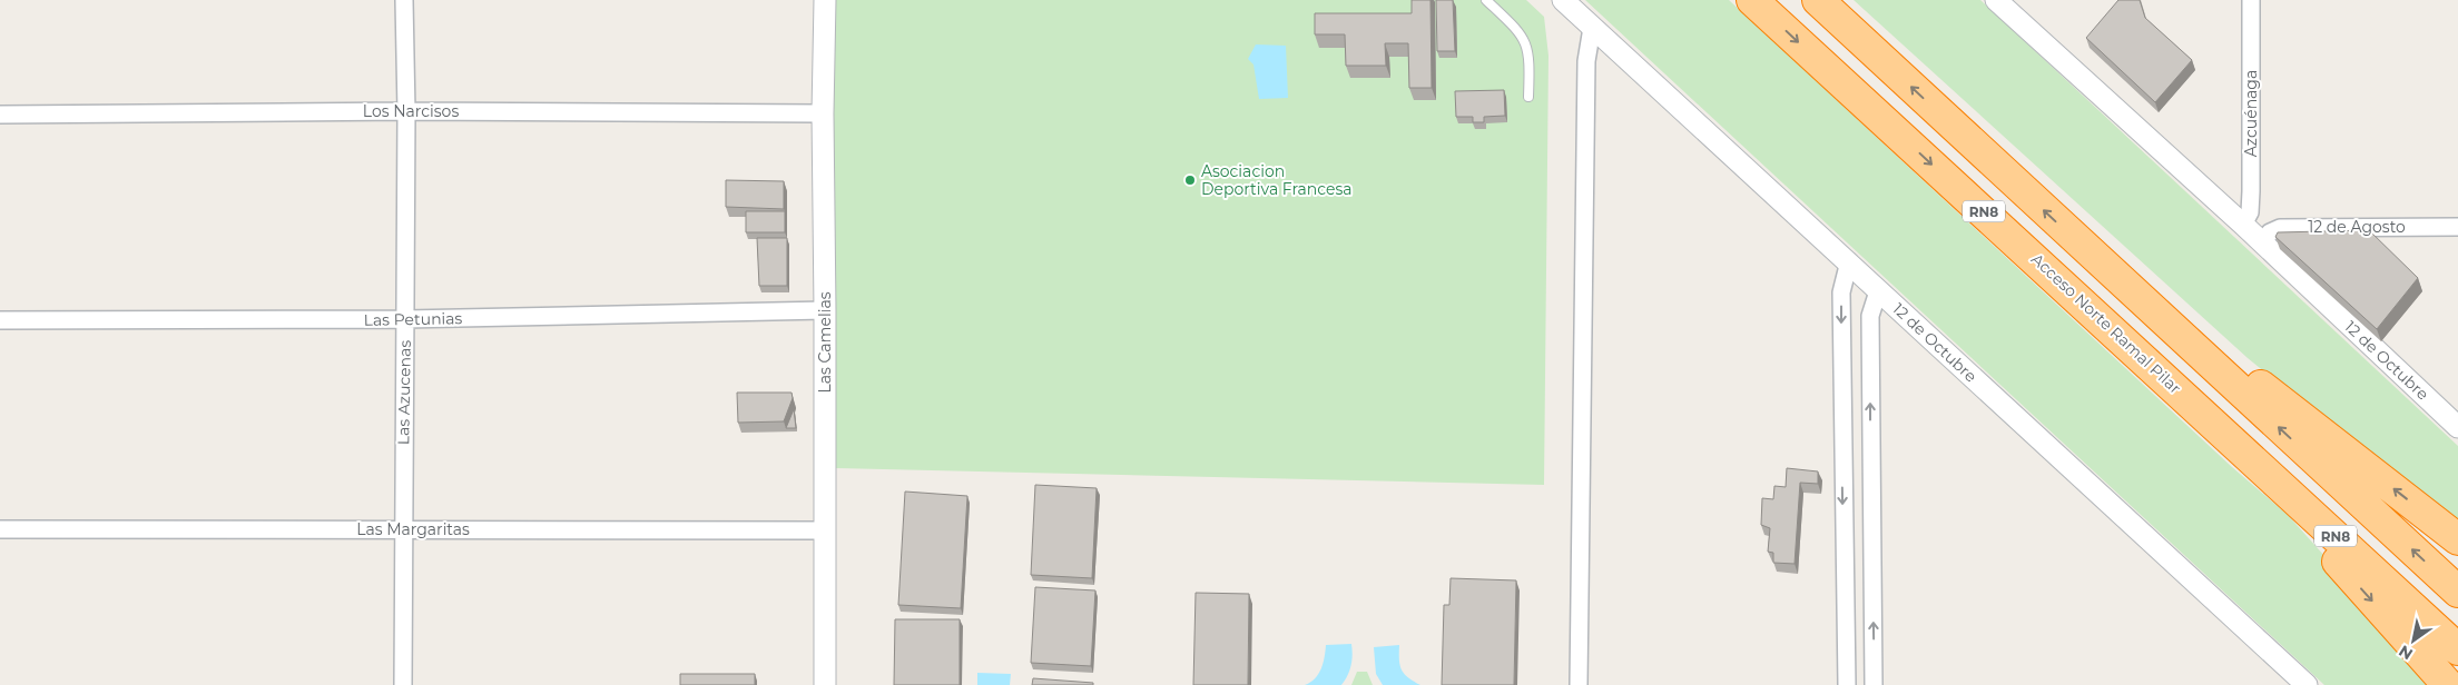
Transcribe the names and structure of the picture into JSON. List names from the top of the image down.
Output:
{
  "streets": {
    "highway": ["RN8", "Acceso Norte Ramal Pilar"],
    "street": [
      "Los Narcisos",
      "Azcuénaga",
      "12 de Agosto",
      "Las Petunias",
      "Las Camelias",
      "12 de Octubre",
      "Las Azucenas",
      "Las Margaritas"
    ]
  },
  "crossings": [
    ["Los Narcisos", "Las Camelias"],
    ["Los Narcisos", "Las Azucenas"],
    ["Azcuénaga", "12 de Octubre"],
    ["12 de Agosto", "12 de Octubre"],
    ["Las Petunias", "Las Camelias"],
    ["Las Petunias", "Las Azucenas"],
    ["Las Camelias", "Las Margaritas"],
    ["Las Azucenas", "Las Margaritas"]
  ],
  "places": ["Asociacion Deportiva Francesa"],
  "north": "bottom left"
}
